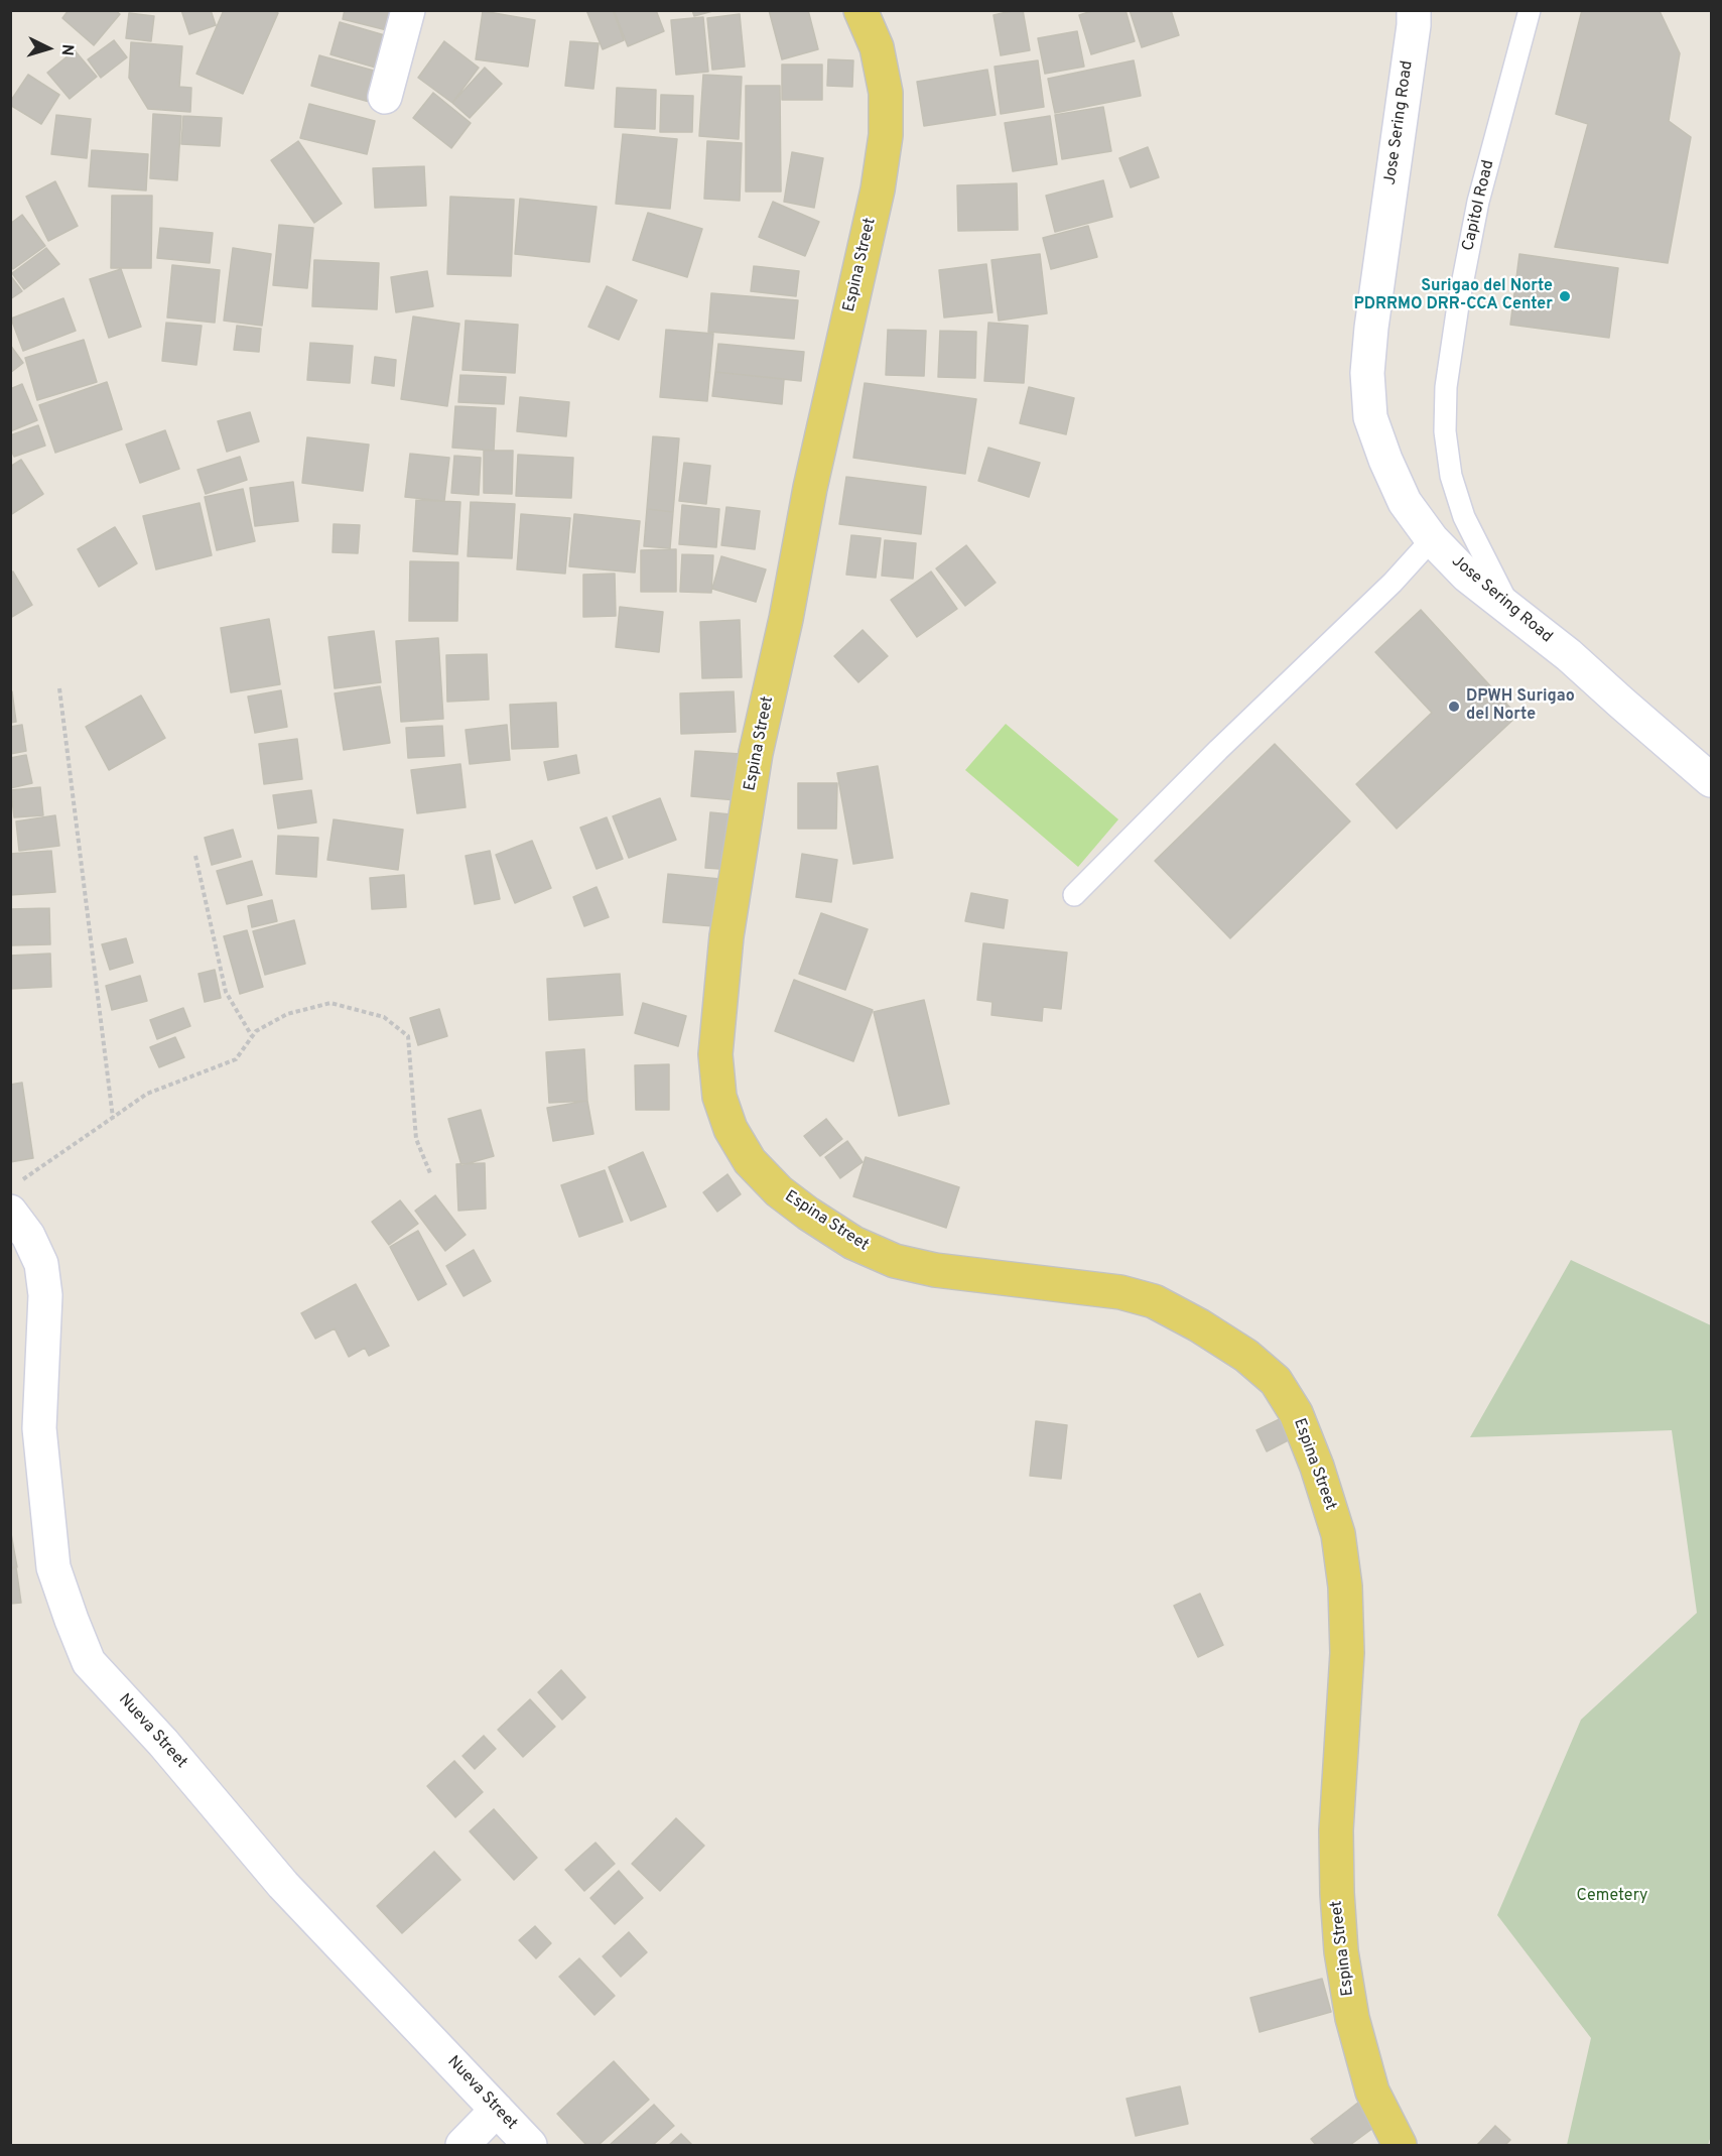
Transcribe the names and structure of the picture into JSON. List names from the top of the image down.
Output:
{
  "streets": {
    "main road": ["Espina Street"],
    "street": ["Jose Sering Road", "Nueva Street"],
    "lane": ["Capitol Road"]
  },
  "crossings": [
    ["Jose Sering Road", "Capitol Road"]
  ],
  "parks": ["Cemetery"],
  "places": ["Surigao del Norte PDRRMO DRR-CCA Center", "DPWH Surigao del Norte"],
  "north": "right"
}
